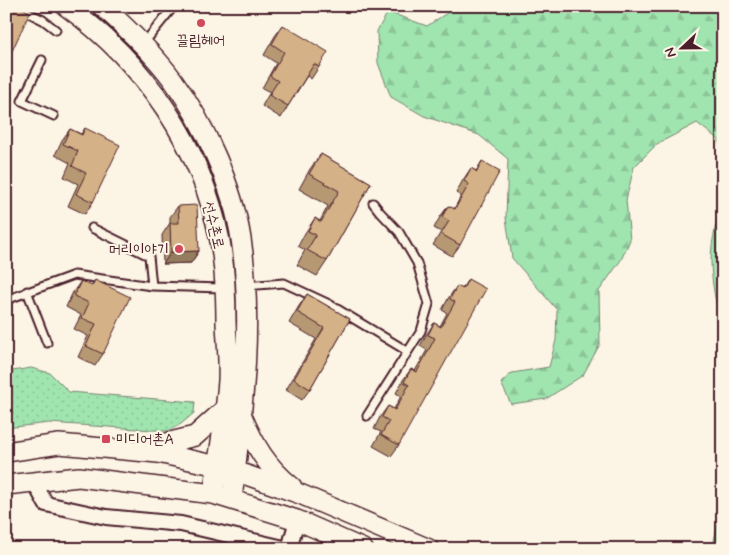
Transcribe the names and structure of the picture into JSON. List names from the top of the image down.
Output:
{
  "streets": {
    "street": ["선수촌로"]
  },
  "places": {
    "other": ["끌림헤어", "머리이야기"],
    "transit": ["미디어촌A"]
  },
  "north": "left"
}
